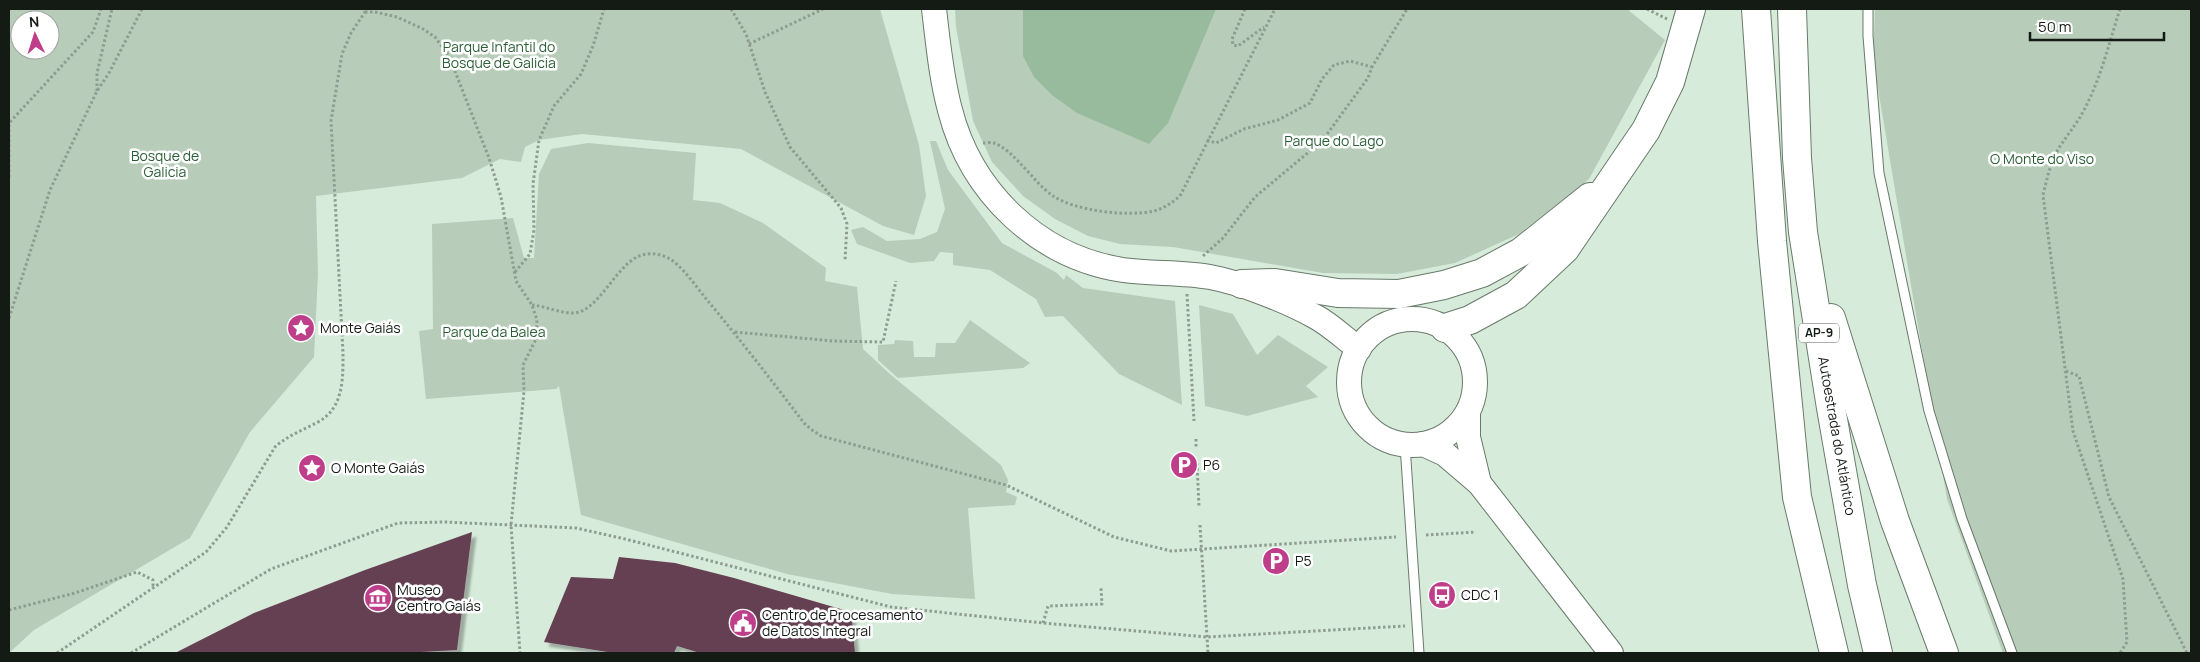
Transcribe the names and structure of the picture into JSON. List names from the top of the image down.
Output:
{
  "streets": {
    "highway": ["AP-9", "Autoestrada do Atlántico"]
  },
  "parks": [
    "Parque Infantil do Bosque de Galicia",
    "Parque do Lago",
    "Bosque de Galicia",
    "O Monte do Viso",
    "Parque da Balea"
  ],
  "places": {
    "place": ["Monte Gaiás", "O Monte Gaiás"],
    "parking": ["P6", "P5"],
    "bus stop": ["CDC 1"],
    "museum": ["Museo Centro Gaiás"],
    "public building": ["Centro de Procesamento de Datos Integral"]
  },
  "scale_bar": "50 m",
  "north": "top"
}
